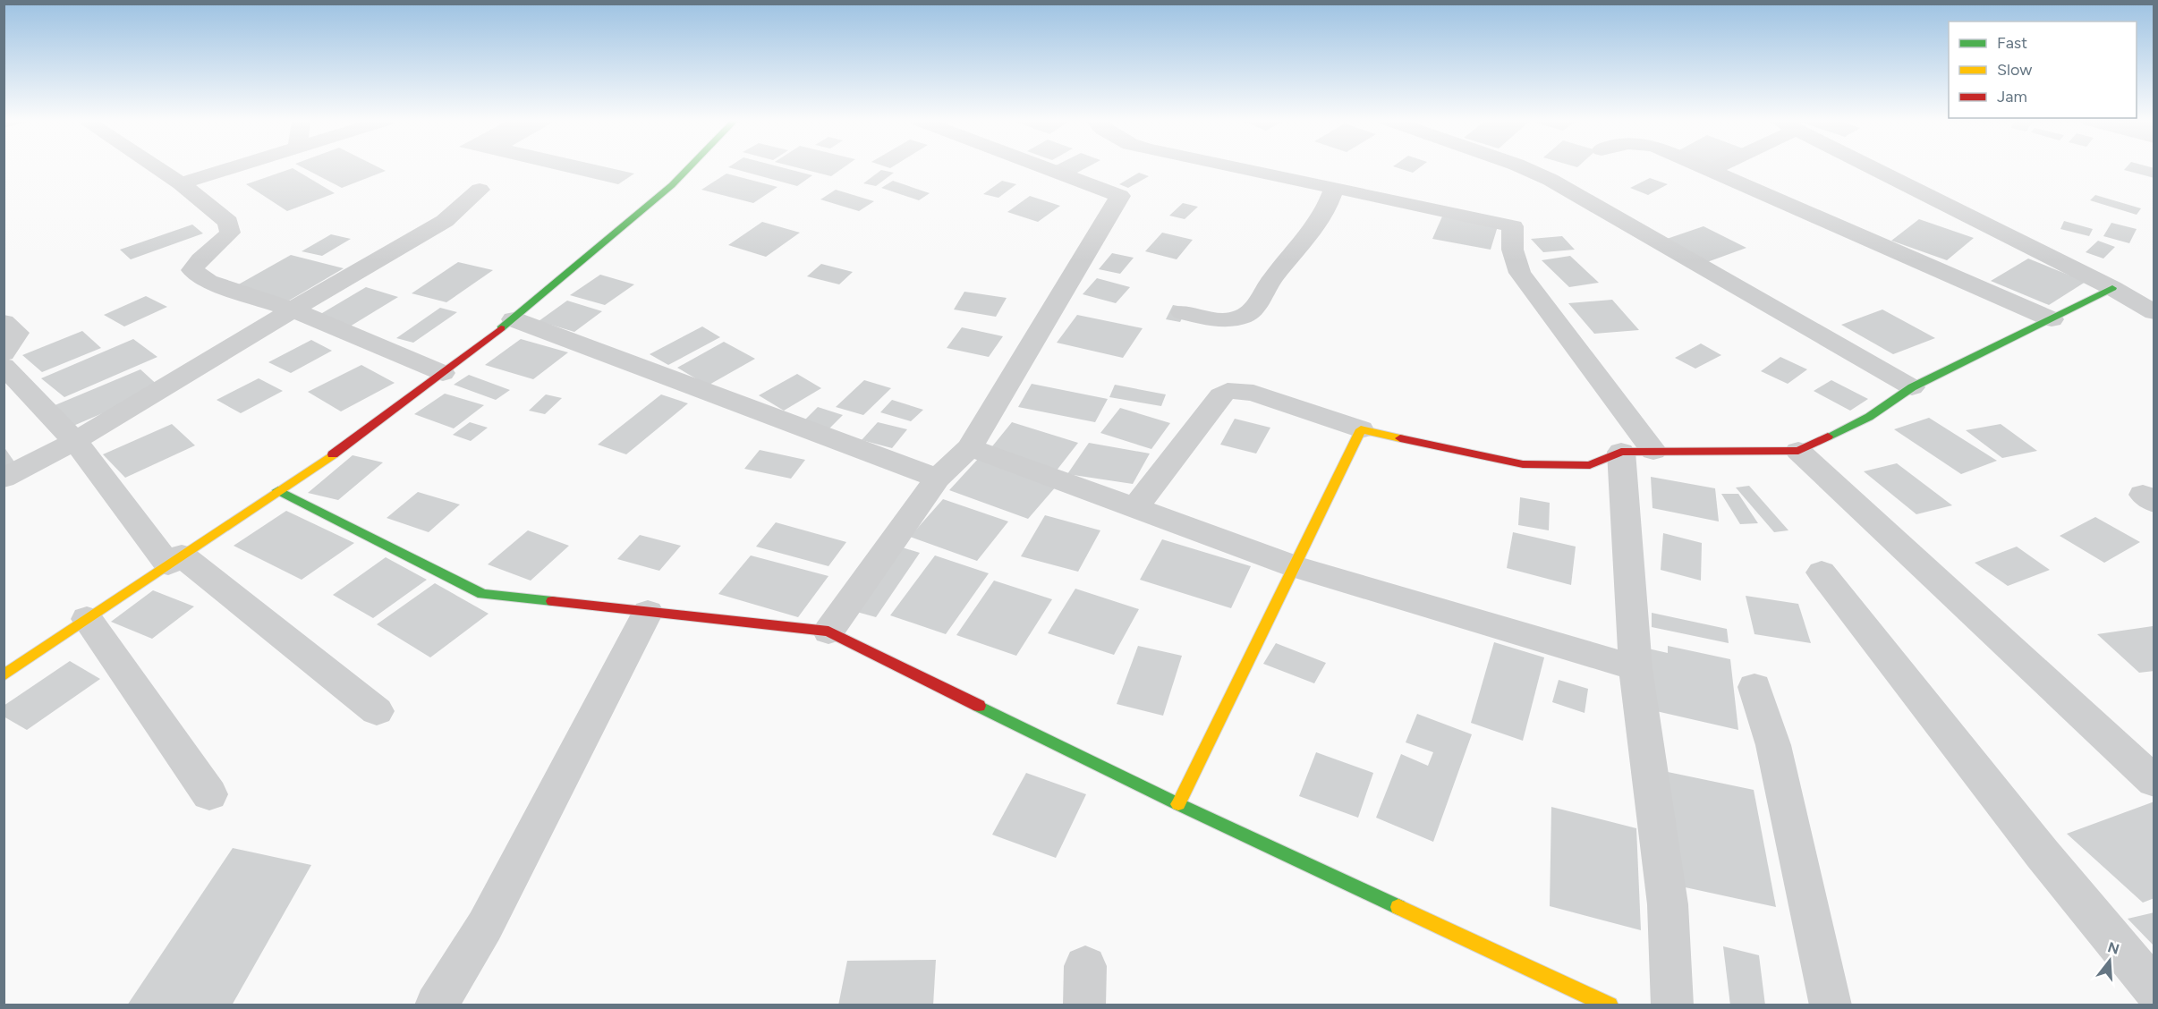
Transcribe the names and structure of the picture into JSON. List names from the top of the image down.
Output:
{
  "legend": ["Fast", "Slow", "Jam"],
  "north": "top"
}
